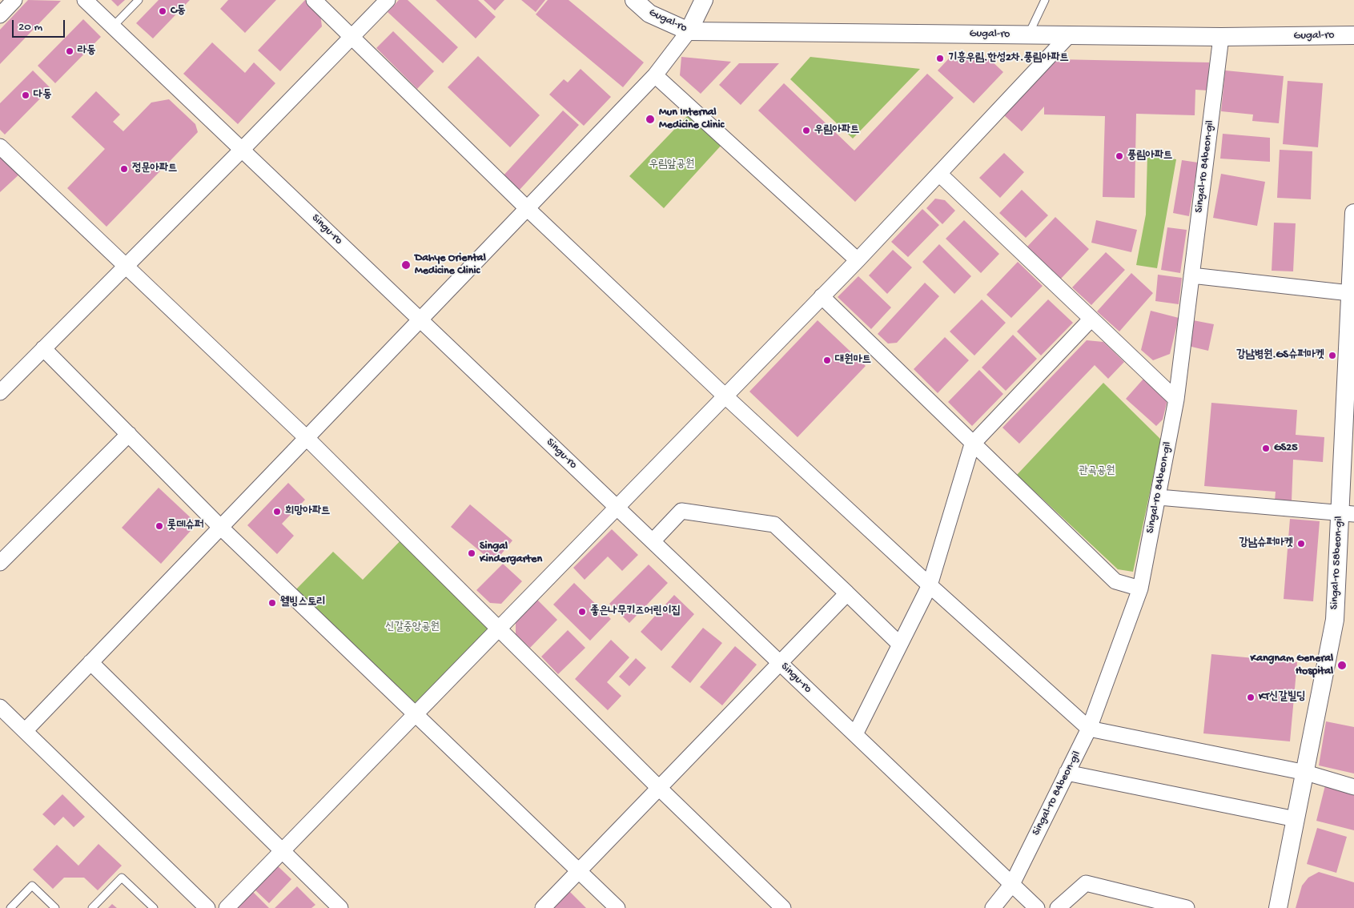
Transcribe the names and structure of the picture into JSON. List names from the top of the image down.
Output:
{
  "streets": {
    "street": [
      "Gugal-ro",
      "Singal-ro 84beon-gil",
      "Singu-ro",
      "Singal-ro 58beon-gil"
    ]
  },
  "crossings": [
    ["Gugal-ro", "Singal-ro 84beon-gil"],
    ["Singal-ro 84beon-gil", "Singu-ro"]
  ],
  "parks": ["우림앞공원", "관곡공원", "신갈중앙공원"],
  "places": [
    "C동",
    "라동",
    "기흥우림.한성2차.풍림아파트",
    "다동",
    "Mun Internal Medicine Clinic",
    "우림아파트",
    "풍림아파트",
    "정문아파트",
    "Dahye Oriental Medicine Clinic",
    "강남병원.GS슈퍼마켓",
    "대원마트",
    "GS25",
    "희망아파트",
    "롯데슈퍼",
    "강남슈퍼마켓",
    "Singal Kindergarten",
    "웰빙스토리",
    "좋은나무키즈어린이집",
    "Kangnam General Hospital",
    "KT신갈빌딩"
  ],
  "scale_bar": "20 m"
}
